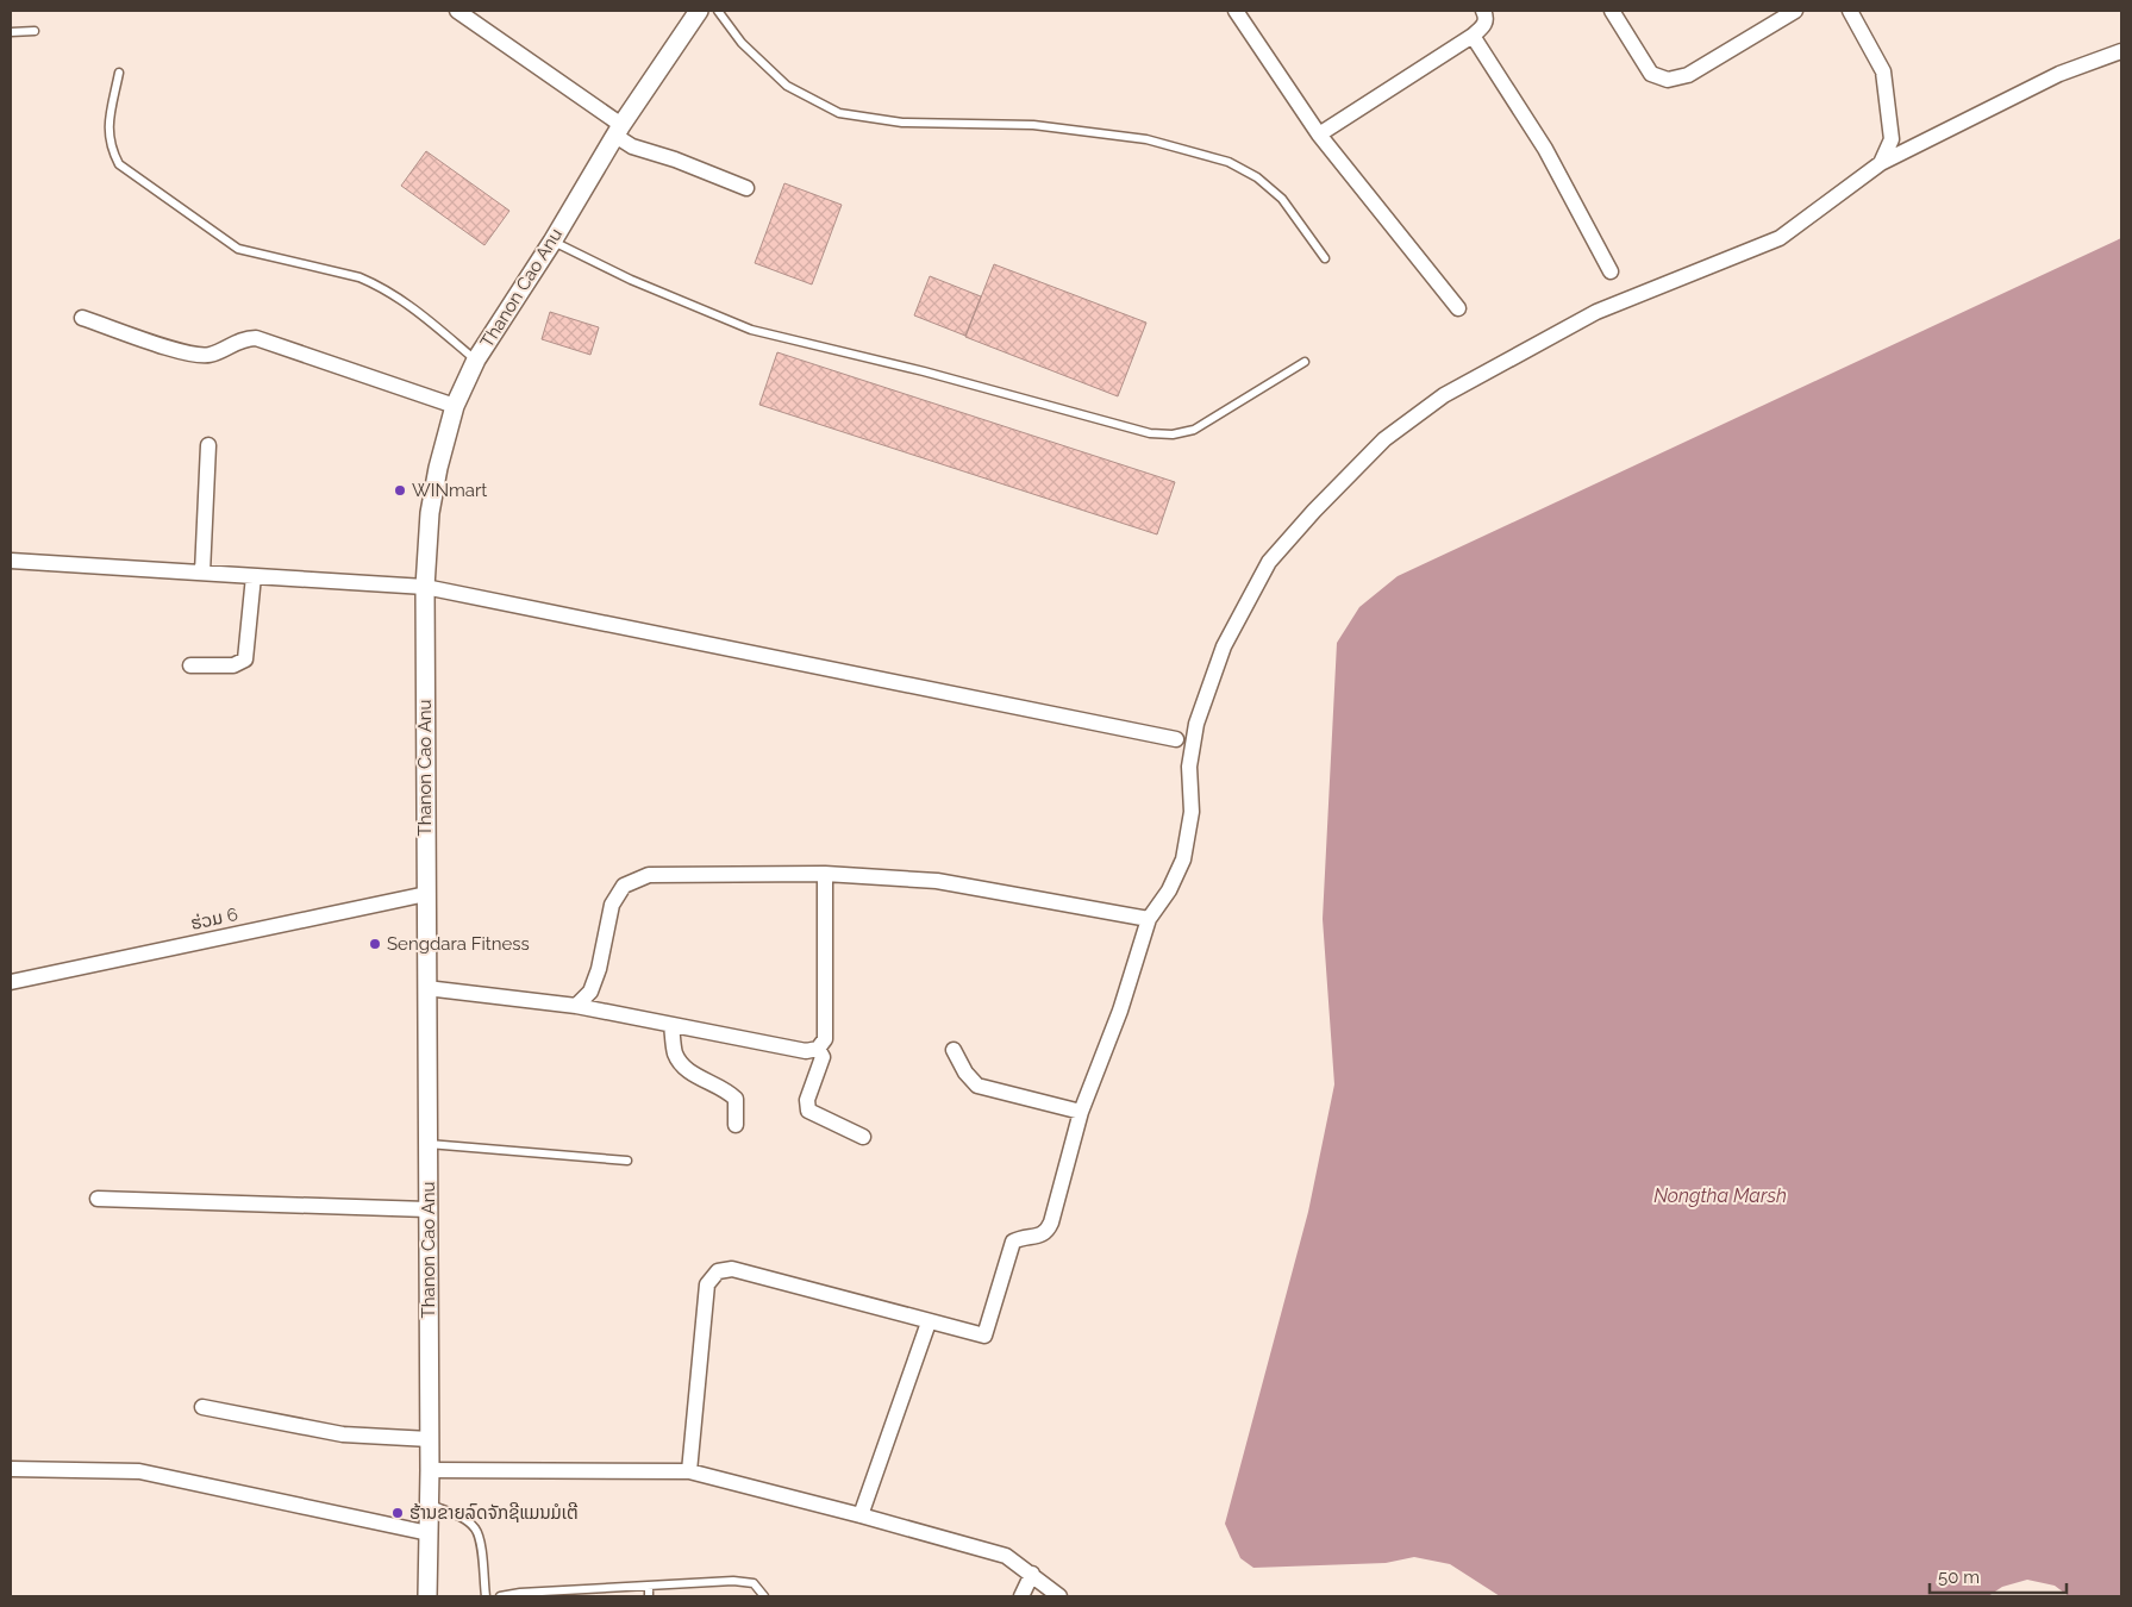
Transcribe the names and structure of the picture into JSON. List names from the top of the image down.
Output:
{
  "streets": {
    "street": ["Thanon Cao Anu", "ຮ່ວມ 6"]
  },
  "crossings": [
    ["Thanon Cao Anu", "ຮ່ວມ 6"]
  ],
  "water": ["Nongtha Marsh"],
  "places": ["WINmart", "Sengdara Fitness", "ຮ້ານຂາຍລົດຈັກຊີແມນມໍເຕີ"],
  "scale_bar": "50 m"
}
